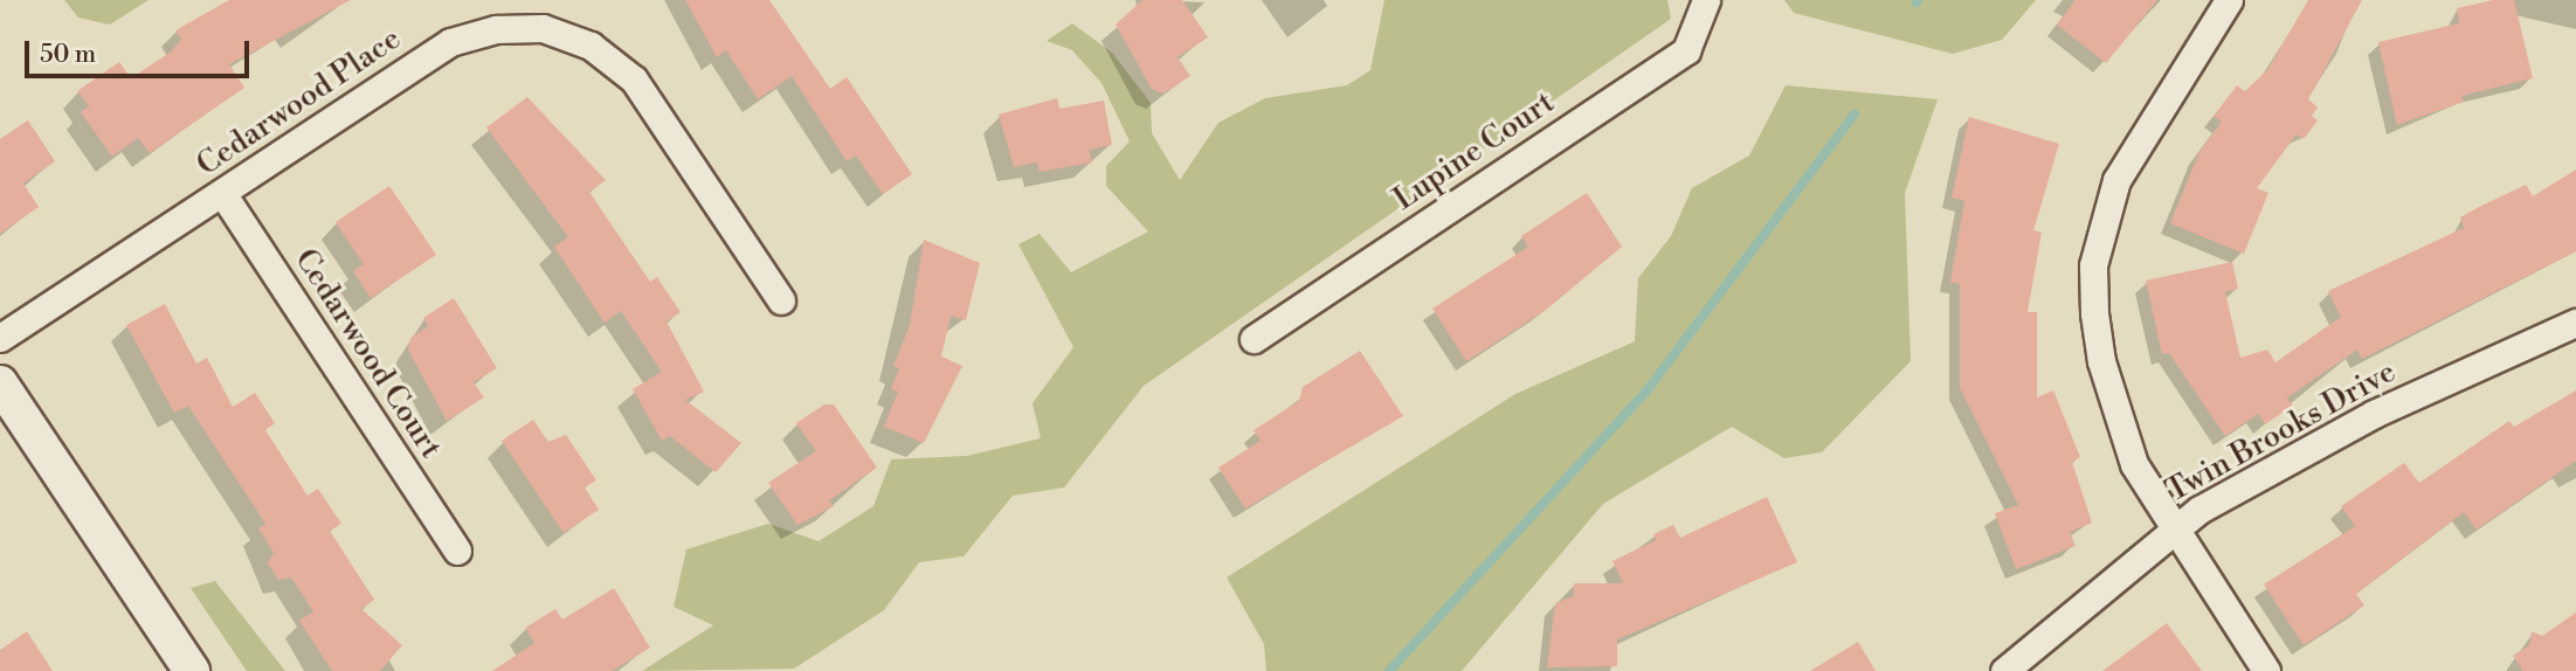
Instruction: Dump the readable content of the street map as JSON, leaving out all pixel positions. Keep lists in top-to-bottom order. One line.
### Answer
{"streets":{"street":["Cedarwood Place","Lupine Court","Cedarwood Court","Twin Brooks Drive"]},"crossings":[["Cedarwood Place","Cedarwood Court"]],"scale_bar":"50 m"}
